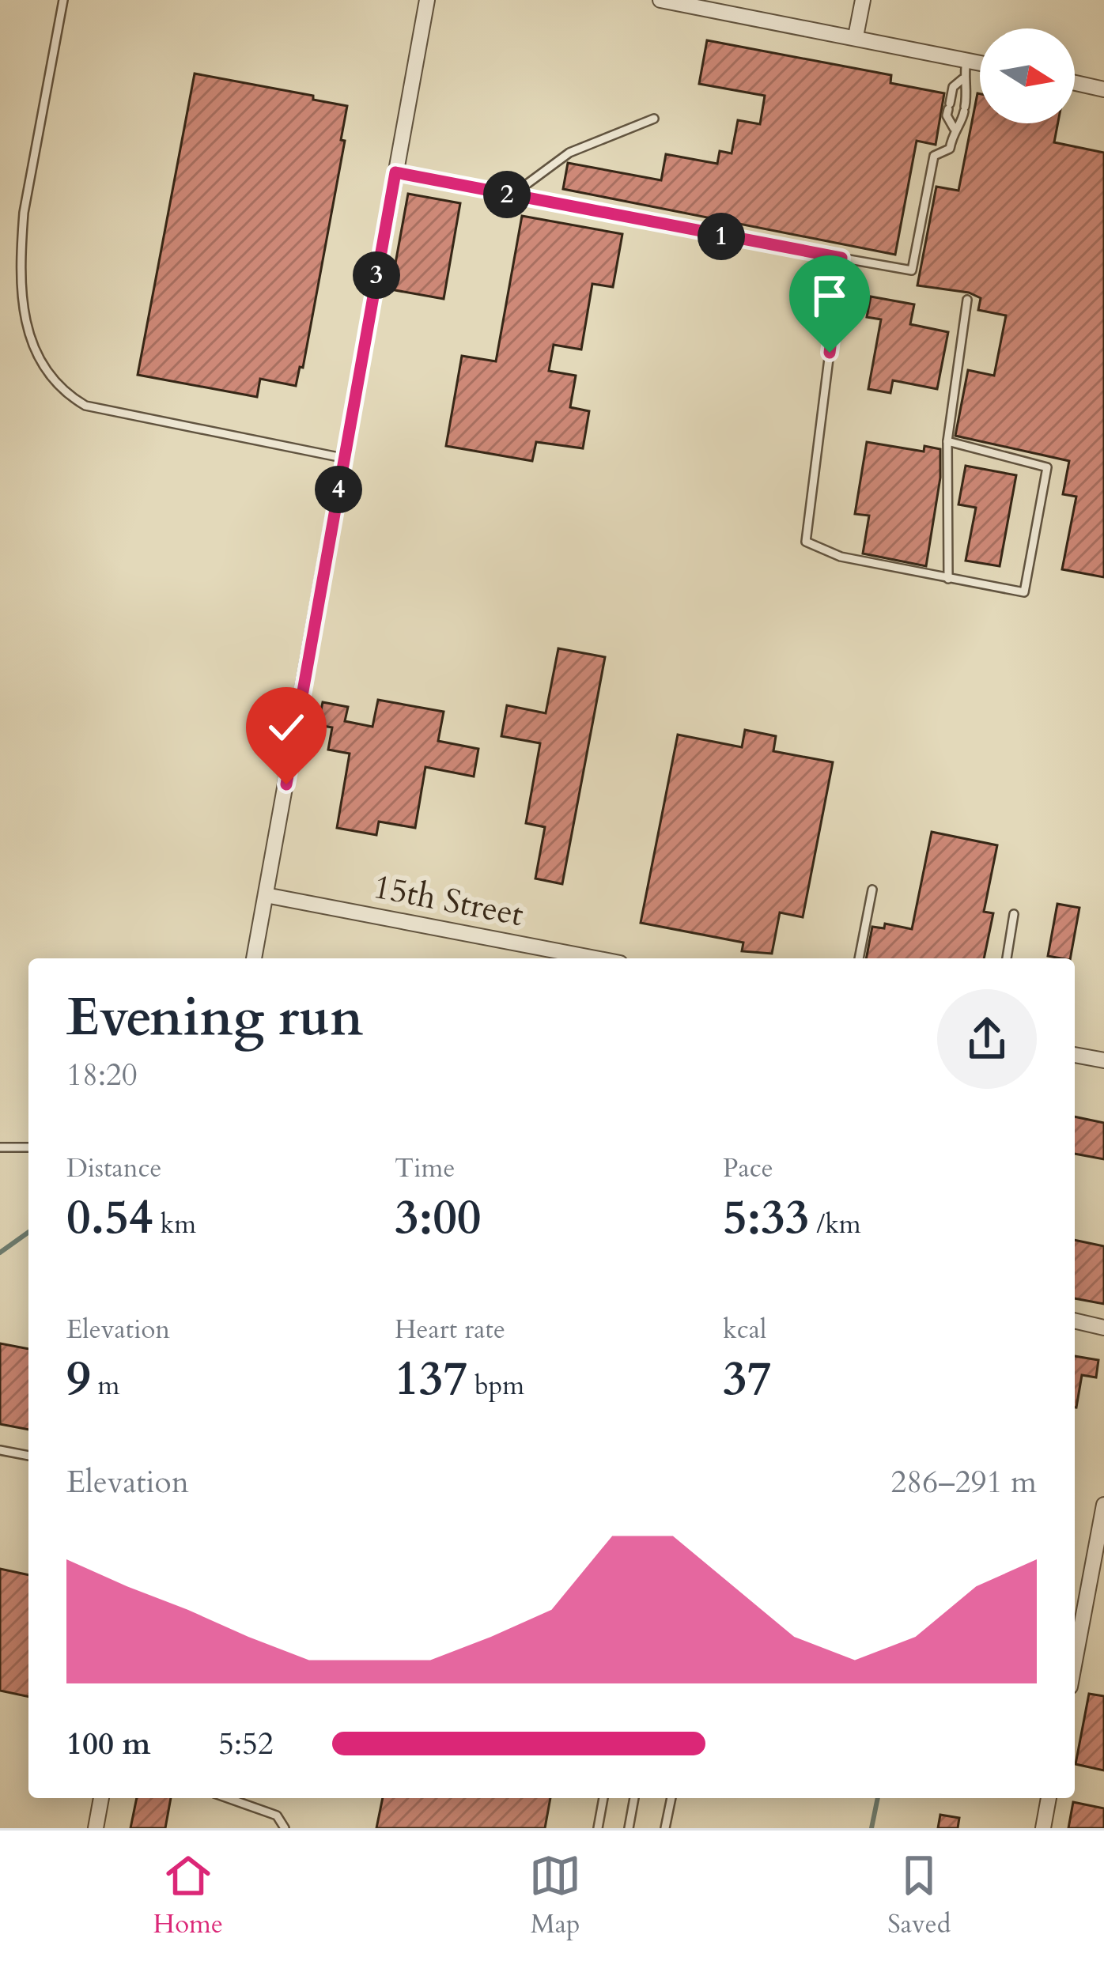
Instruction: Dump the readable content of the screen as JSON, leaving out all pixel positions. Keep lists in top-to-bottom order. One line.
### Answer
{"streets":{"street":["15th Street"]},"north":"right","page":{"pins":["2","1","3","4"],"heading":["Evening run","18:20"],"stats":[["Distance","0.54 km"],["Time","3:00"],["Pace","5:33 /km"],["Elevation","9 m"],["Heart rate","137 bpm"],["kcal","37"]],"chart":["Elevation","286–291 m"],"list":[{"name":"100 m","note":"5:52"}],"tabs":["Home","Map","Saved"]}}
